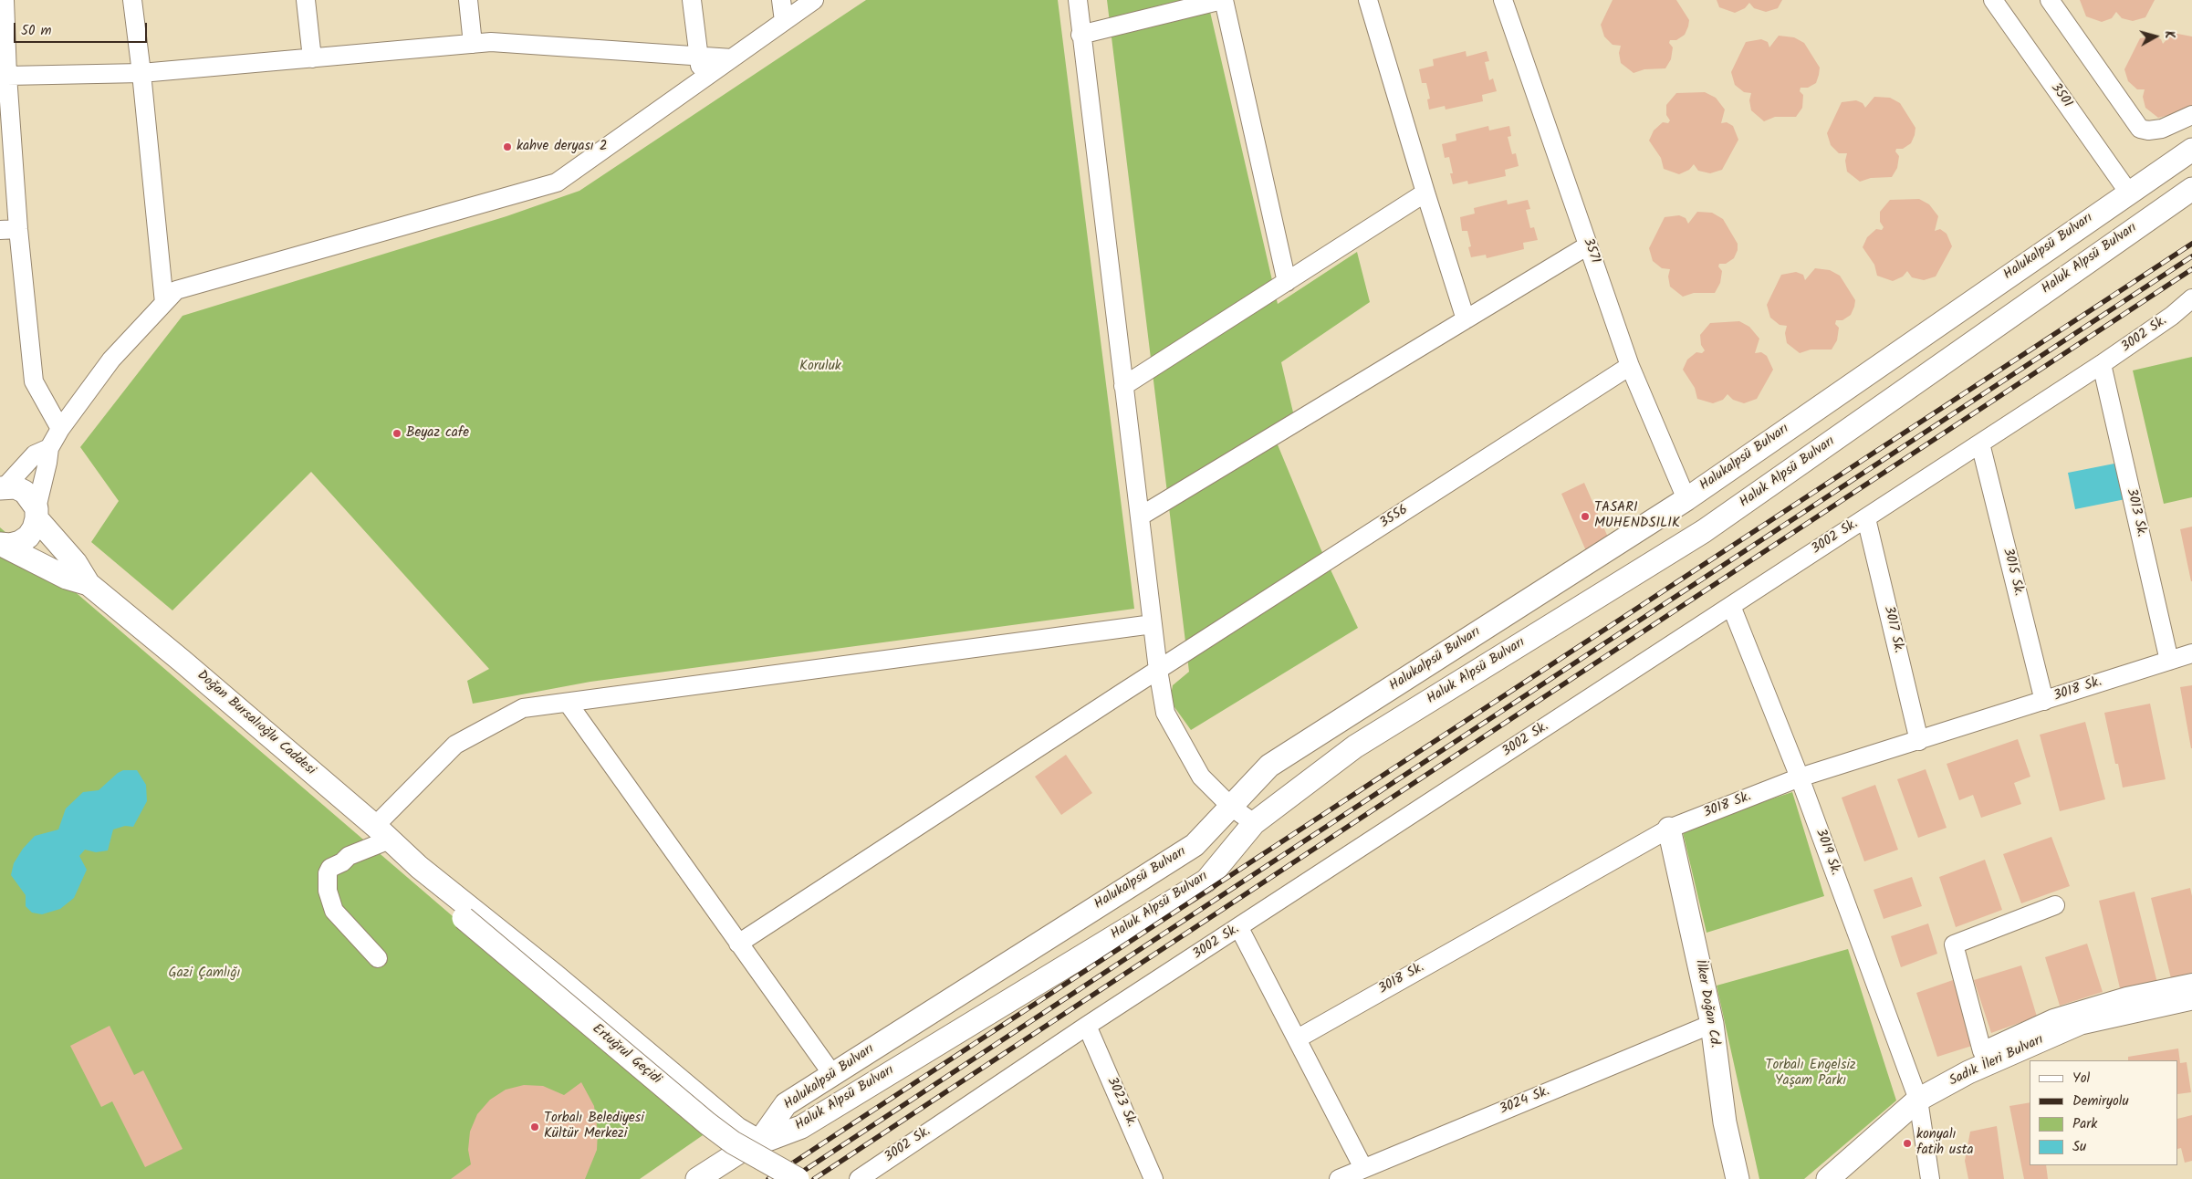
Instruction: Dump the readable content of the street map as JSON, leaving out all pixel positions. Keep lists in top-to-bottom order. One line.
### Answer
{"streets":{"main road":["Halukalpsü Bulvarı","Haluk Alpsü Bulvarı","Doğan Bursalıoğlu Caddesi","İlker Doğan Cd.","Ertuğrul Geçidi","Sadık İleri Bulvarı"],"street":["3501","3571","3002 Sk.","3013 Sk.","3556","3015 Sk.","3017 Sk.","3018 Sk.","3019 Sk.","3024 Sk.","3023 Sk."]},"crossings":[["3501","Halukalpsü Bulvarı"],["Halukalpsü Bulvarı","3571"],["Halukalpsü Bulvarı","Haluk Alpsü Bulvarı"],["3571","3556"],["3002 Sk.","3013 Sk."],["3002 Sk.","3015 Sk."],["3002 Sk.","3017 Sk."],["3002 Sk.","3019 Sk."],["3002 Sk.","3023 Sk."],["3013 Sk.","3018 Sk."],["3015 Sk.","3018 Sk."],["3017 Sk.","3018 Sk."],["3018 Sk.","3019 Sk."],["3018 Sk.","İlker Doğan Cd."],["Doğan Bursalıoğlu Caddesi","Ertuğrul Geçidi"],["3019 Sk.","Sadık İleri Bulvarı"],["İlker Doğan Cd.","3024 Sk."]],"parks":["Koruluk","Gazi Çamlığı","Torbalı Engelsiz Yaşam Parkı"],"places":["kahve deryası 2","Beyaz cafe","TASARI MUHENDSILIK","Torbalı Belediyesi Kültür Merkezi","konyalı fatih usta"],"legend":["Yol","Demiryolu","Park","Su"],"scale_bar":"50 m","north":"right"}
